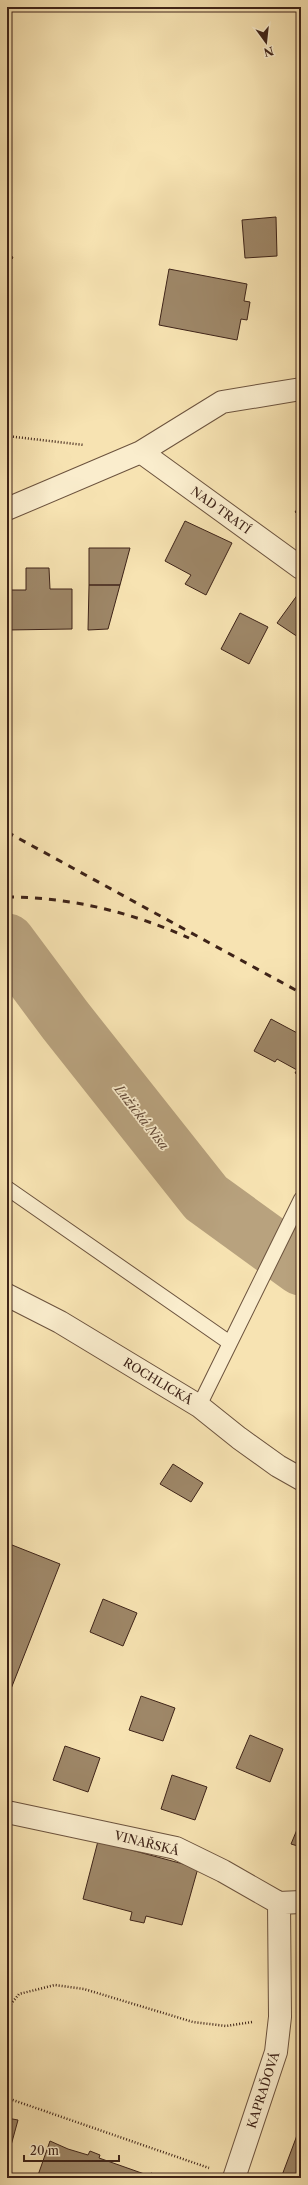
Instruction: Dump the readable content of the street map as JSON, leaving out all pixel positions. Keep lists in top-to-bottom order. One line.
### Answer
{"streets":{"street":["NAD TRATÍ","ROCHLICKÁ","VINAŘSKÁ","KAPRAĎOVÁ"]},"crossings":[["VINAŘSKÁ","KAPRAĎOVÁ"]],"water":["Lužická Nisa"],"scale_bar":"20 m","north":"bottom"}
